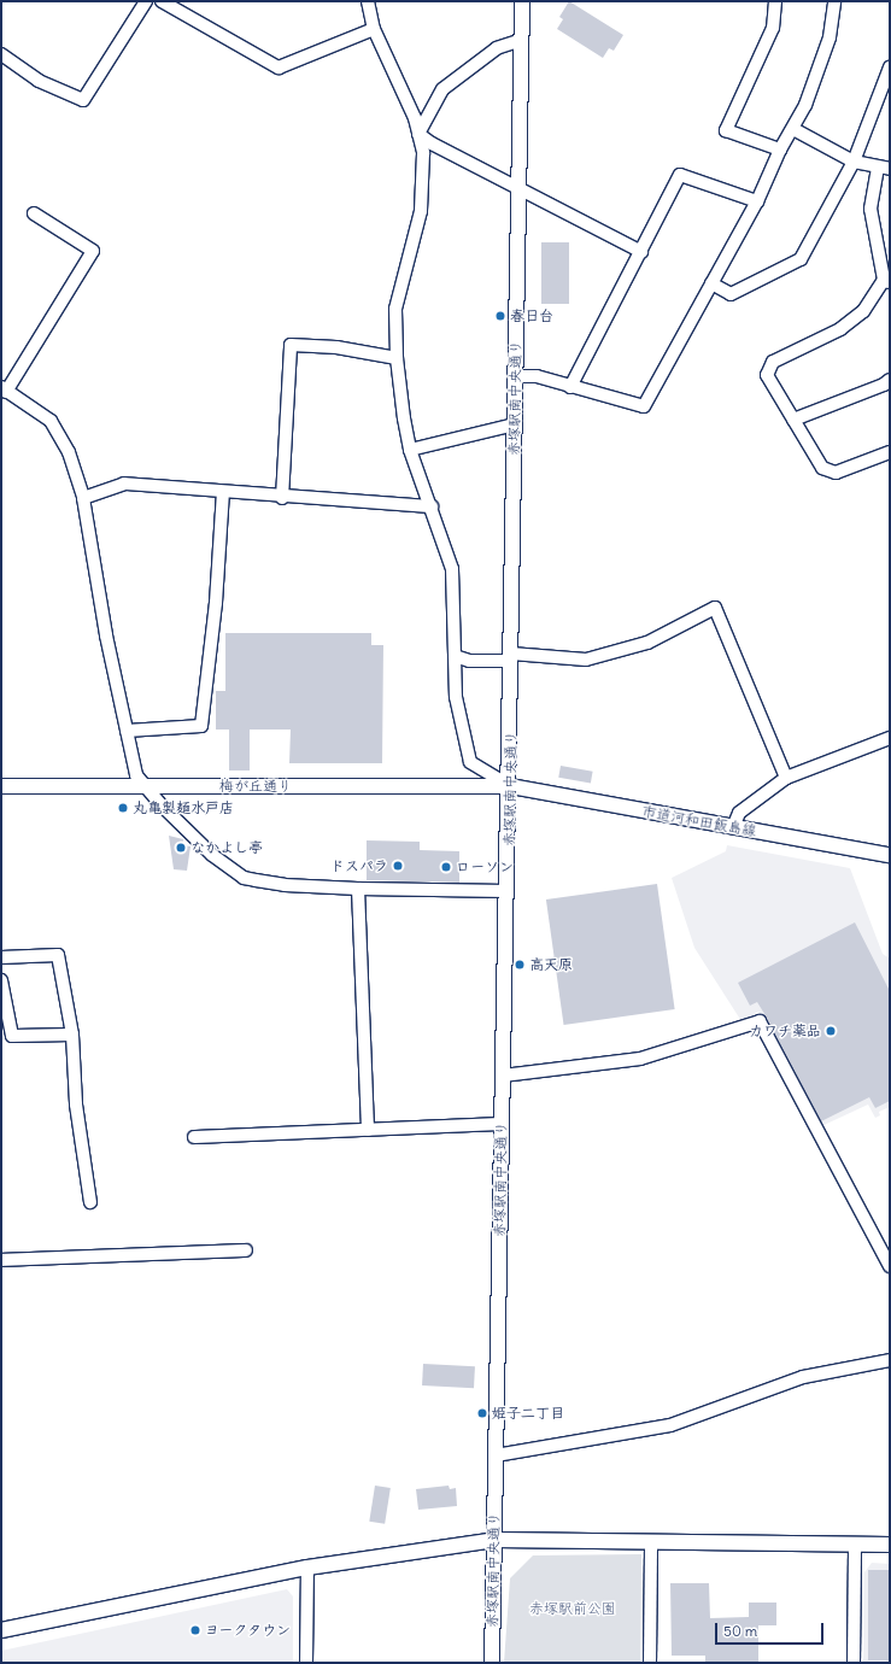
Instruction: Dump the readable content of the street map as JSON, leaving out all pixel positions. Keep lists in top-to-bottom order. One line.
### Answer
{"streets":{"street":["赤塚駅南中央通り","梅が丘通り","市道河和田飯島線"]},"crossings":[["赤塚駅南中央通り","梅が丘通り"],["赤塚駅南中央通り","市道河和田飯島線"],["梅が丘通り","市道河和田飯島線"]],"parks":["赤塚駅前公園"],"places":["春日台","丸亀製麺水戸店","なかよし亭","ドスパラ","ローソン","高天原","カワチ薬品","姫子二丁目","ヨークタウン"],"scale_bar":"50 m"}
